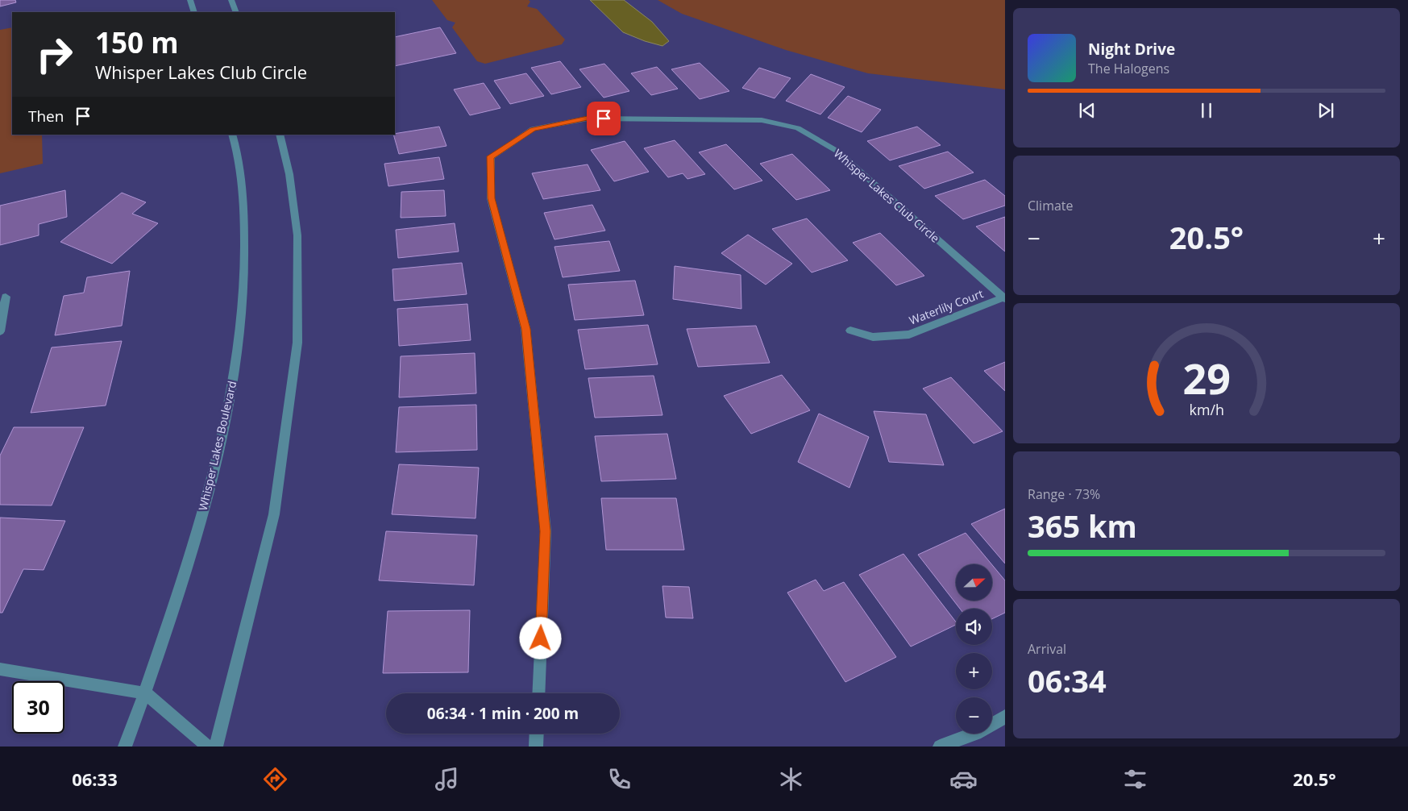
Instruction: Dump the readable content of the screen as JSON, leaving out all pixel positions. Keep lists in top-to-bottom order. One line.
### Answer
{"streets":{"street":["Whisper Lakes Club Circle","Waterlily Court","Whisper Lakes Boulevard"]},"crossings":[["Whisper Lakes Club Circle","Waterlily Court"]],"north":"right","page":{"turn":["150 m","Whisper Lakes Club Circle"],"song":["Night Drive","The Halogens"],"then":"Then","tile":["Climate",["Range · 73%","365 km"],["Arrival","06:34"]],"heat":["−","20.5°","+"],"map_buttons":["+","−"],"limit":"30","trip":"06:34 · 1 min · 200 m","tabs":["06:33","20.5°"],"gauge":["29","km/h"]}}
